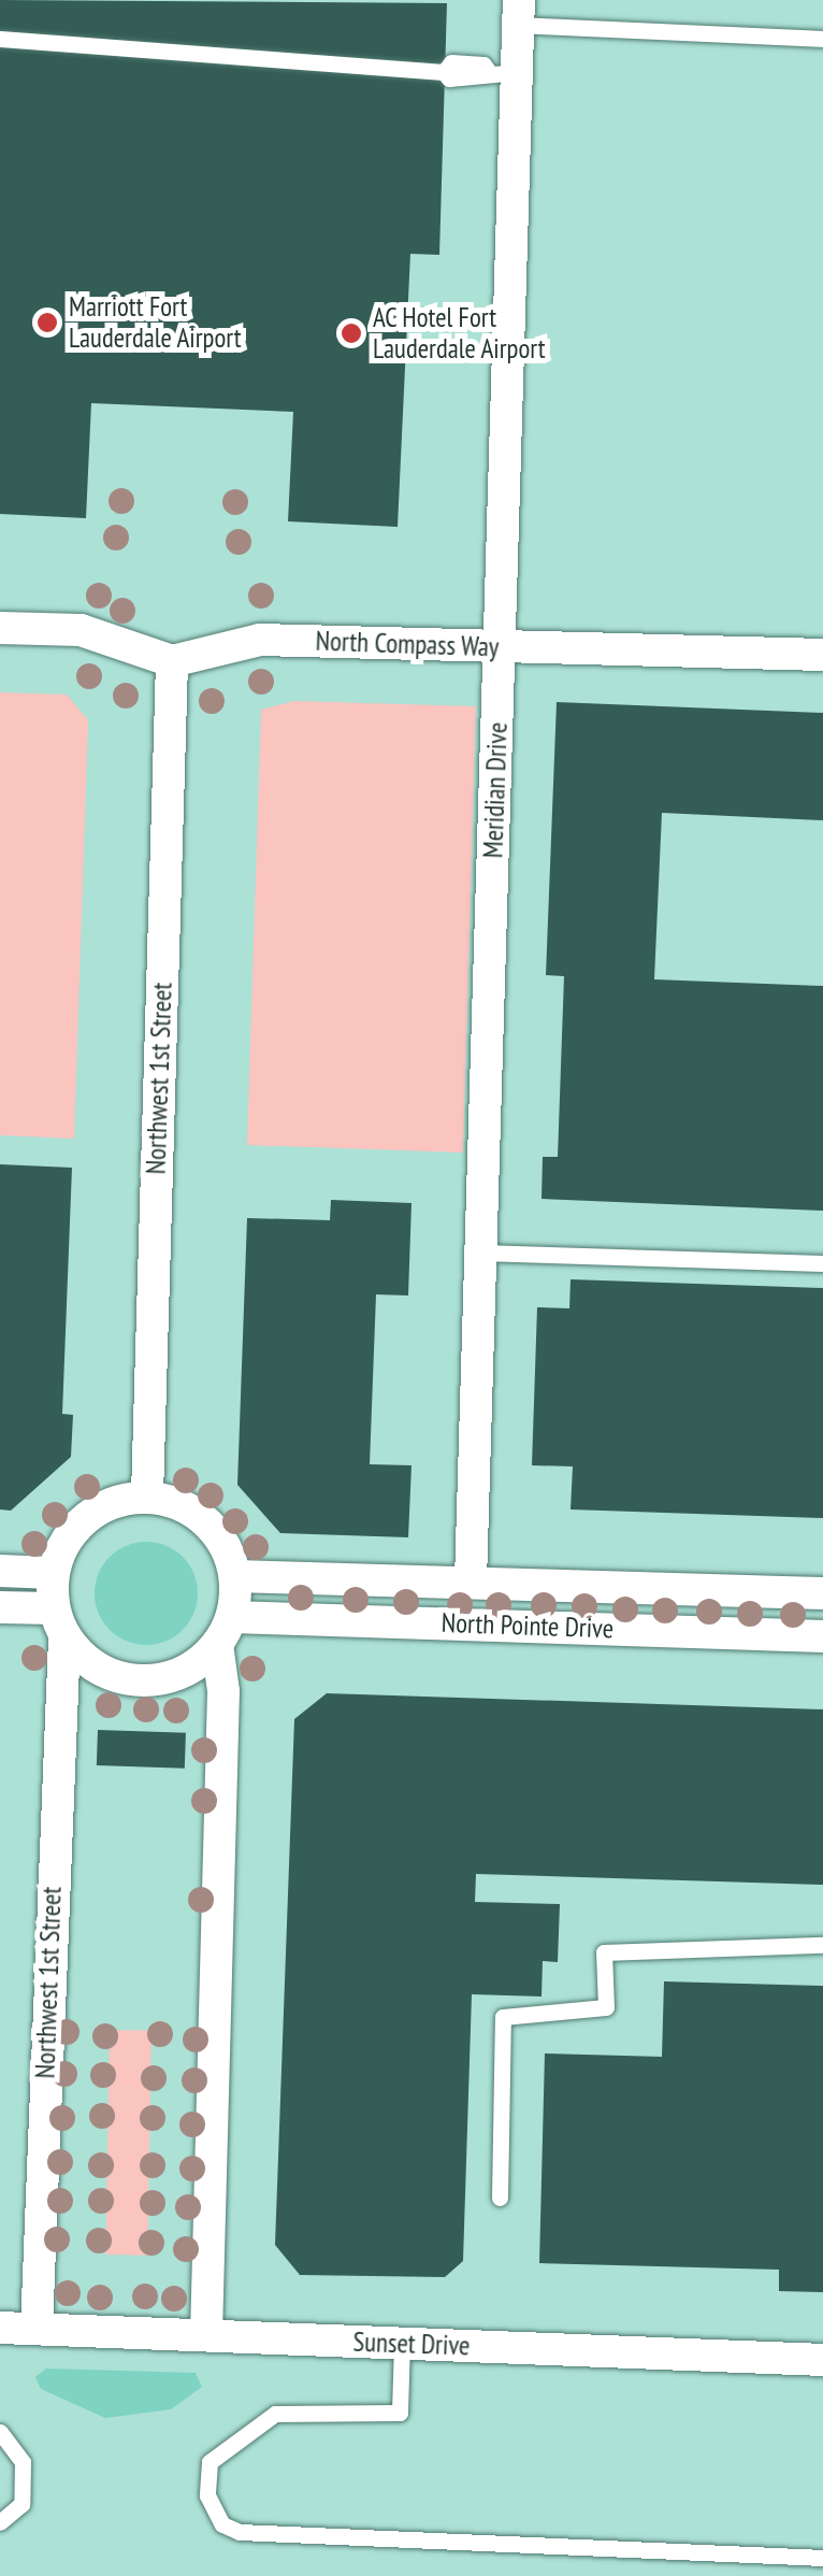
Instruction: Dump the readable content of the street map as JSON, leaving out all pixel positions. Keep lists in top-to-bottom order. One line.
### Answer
{"streets":{"street":["North Compass Way","Meridian Drive","Northwest 1st Street","North Pointe Drive","Sunset Drive"]},"crossings":[["North Compass Way","Meridian Drive"],["North Compass Way","Northwest 1st Street"],["Meridian Drive","North Pointe Drive"],["Northwest 1st Street","North Pointe Drive"],["Northwest 1st Street","Sunset Drive"]],"places":["Marriott Fort Lauderdale Airport","AC Hotel Fort Lauderdale Airport"]}
